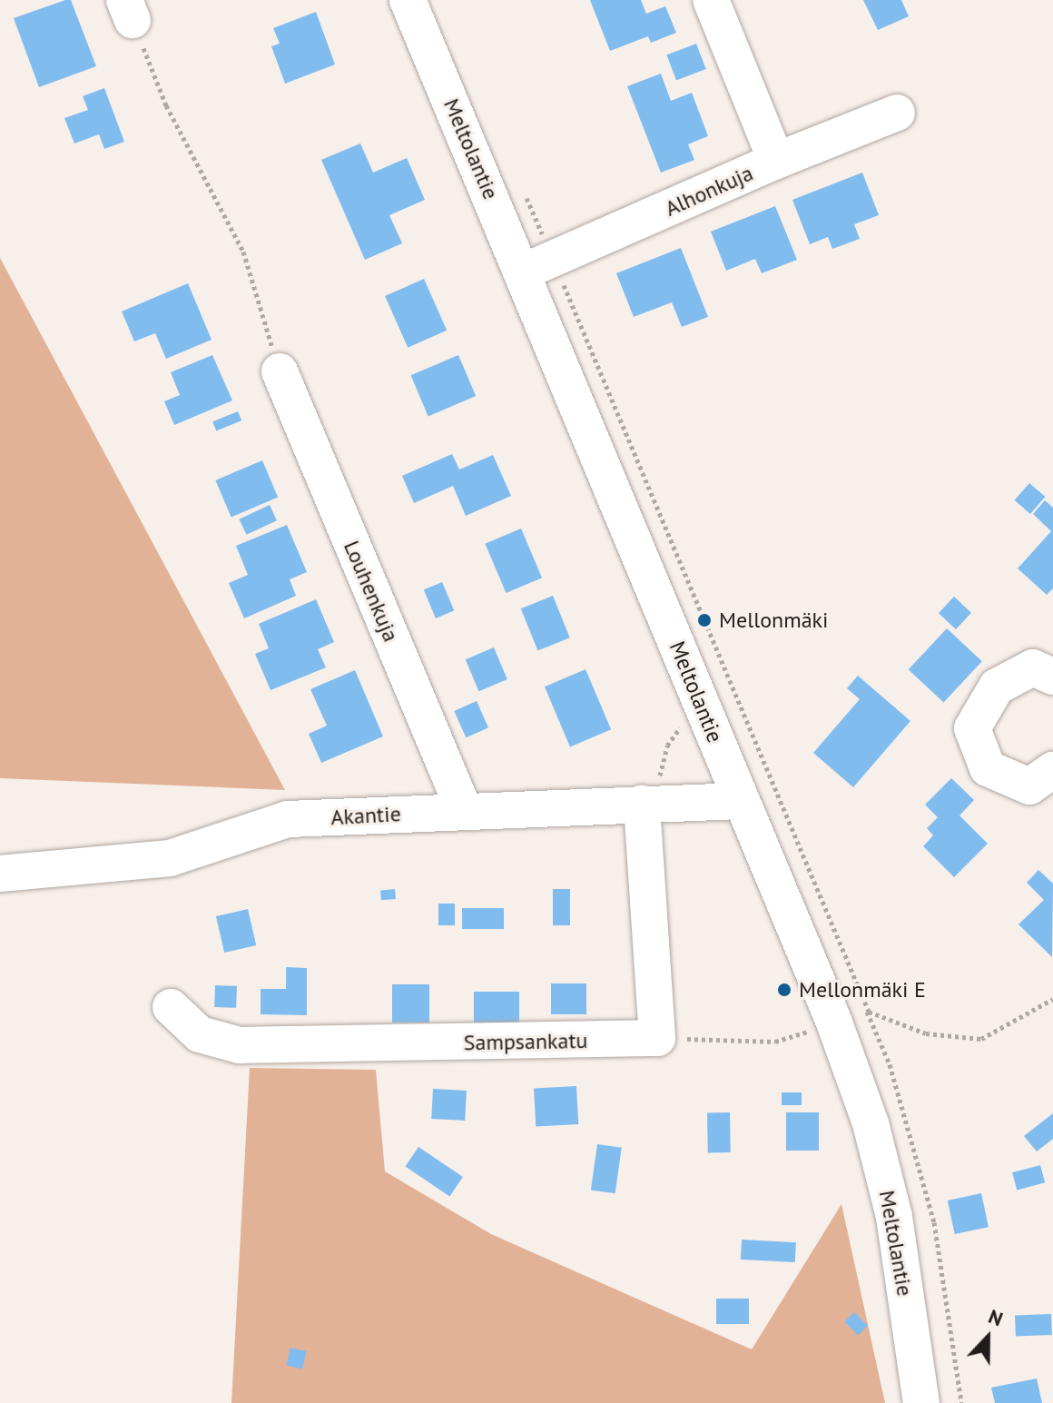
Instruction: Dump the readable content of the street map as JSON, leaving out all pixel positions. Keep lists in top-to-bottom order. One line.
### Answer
{"streets":{"street":["Meltolantie","Alhonkuja","Louhenkuja","Akantie","Sampsankatu"]},"crossings":[["Meltolantie","Alhonkuja"],["Meltolantie","Akantie"],["Louhenkuja","Akantie"]],"places":["Mellonmäki","Mellonmäki E"],"north":"top"}
